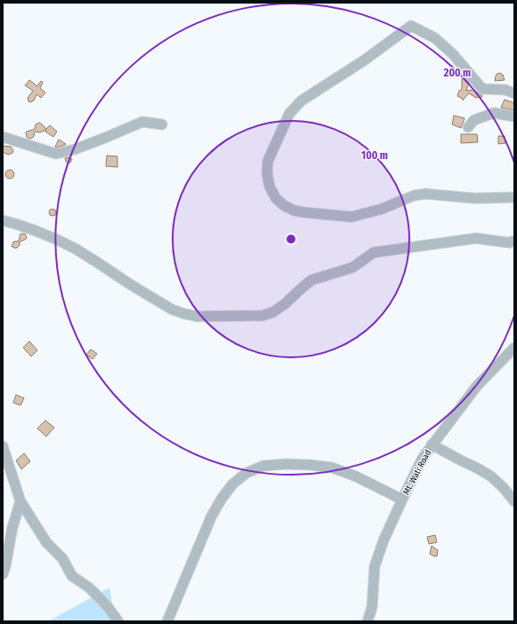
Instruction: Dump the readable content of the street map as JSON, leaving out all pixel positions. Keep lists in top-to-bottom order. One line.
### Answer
{"streets":{"street":["Mt. Wati Road"]},"rings":["200 m","100 m"]}
